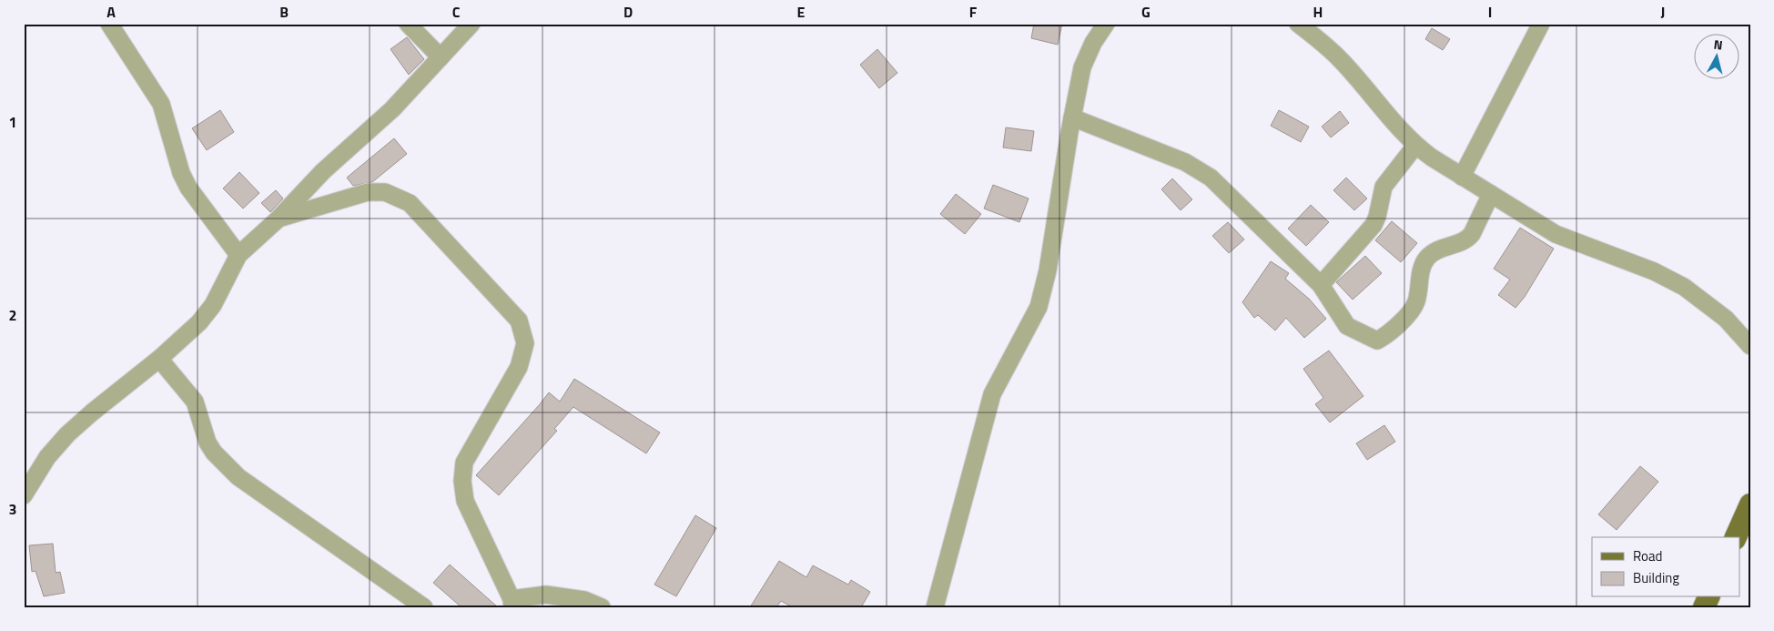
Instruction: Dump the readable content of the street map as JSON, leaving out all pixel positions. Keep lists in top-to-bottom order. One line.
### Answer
{"legend":["Road","Building"],"north":"top","grid":{"columns":["A","B","C","D","E","F","G","H","I","J"],"rows":["1","2","3"]}}
